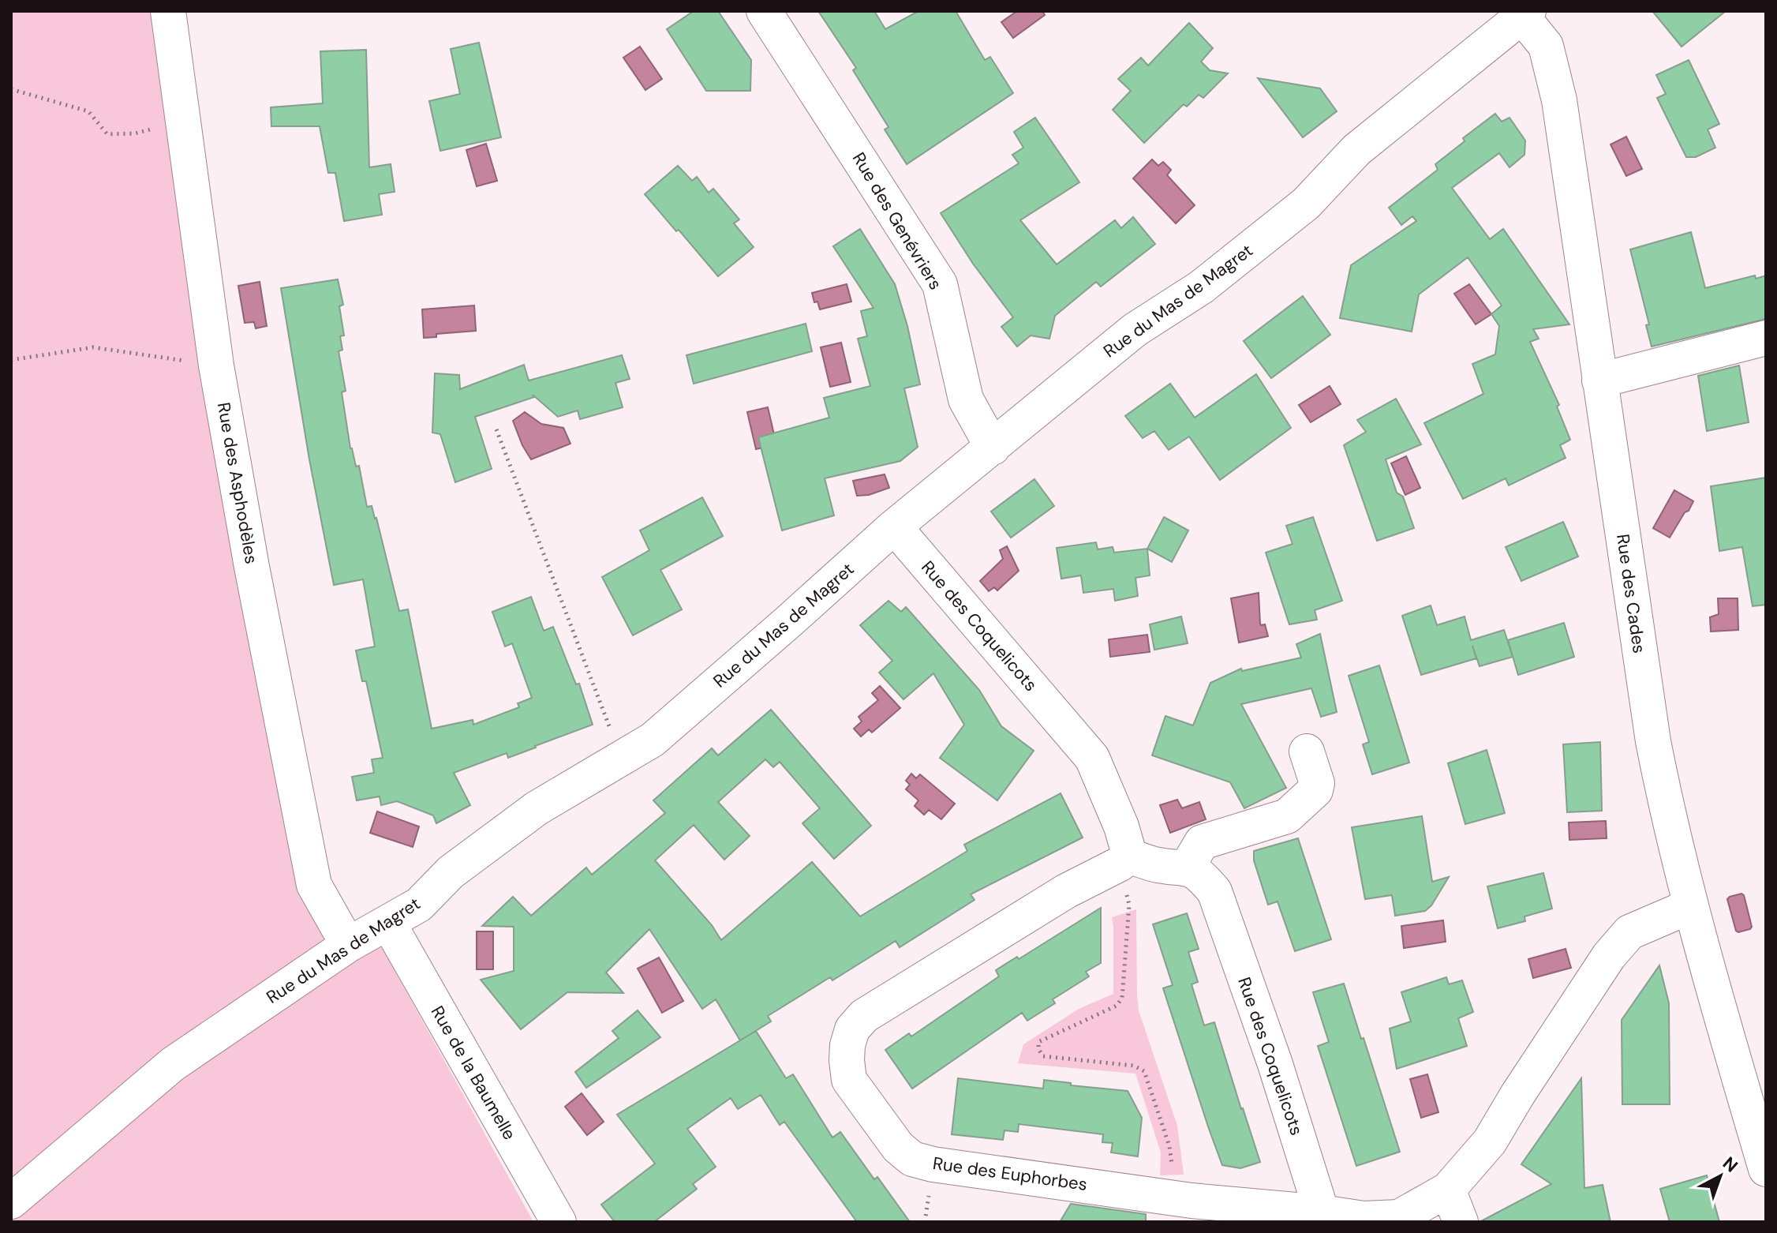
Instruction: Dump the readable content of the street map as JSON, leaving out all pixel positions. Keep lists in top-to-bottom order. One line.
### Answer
{"streets":{"street":["Rue des Genévriers","Rue du Mas de Magret","Rue des Asphodèles","Rue des Cades","Rue des Coquelicots","Rue de la Baumelle","Rue des Euphorbes"]},"crossings":[["Rue des Genévriers","Rue du Mas de Magret"],["Rue du Mas de Magret","Rue des Asphodèles"],["Rue du Mas de Magret","Rue des Cades"],["Rue du Mas de Magret","Rue des Coquelicots"],["Rue du Mas de Magret","Rue de la Baumelle"],["Rue des Coquelicots","Rue des Euphorbes"]],"north":"top right"}
